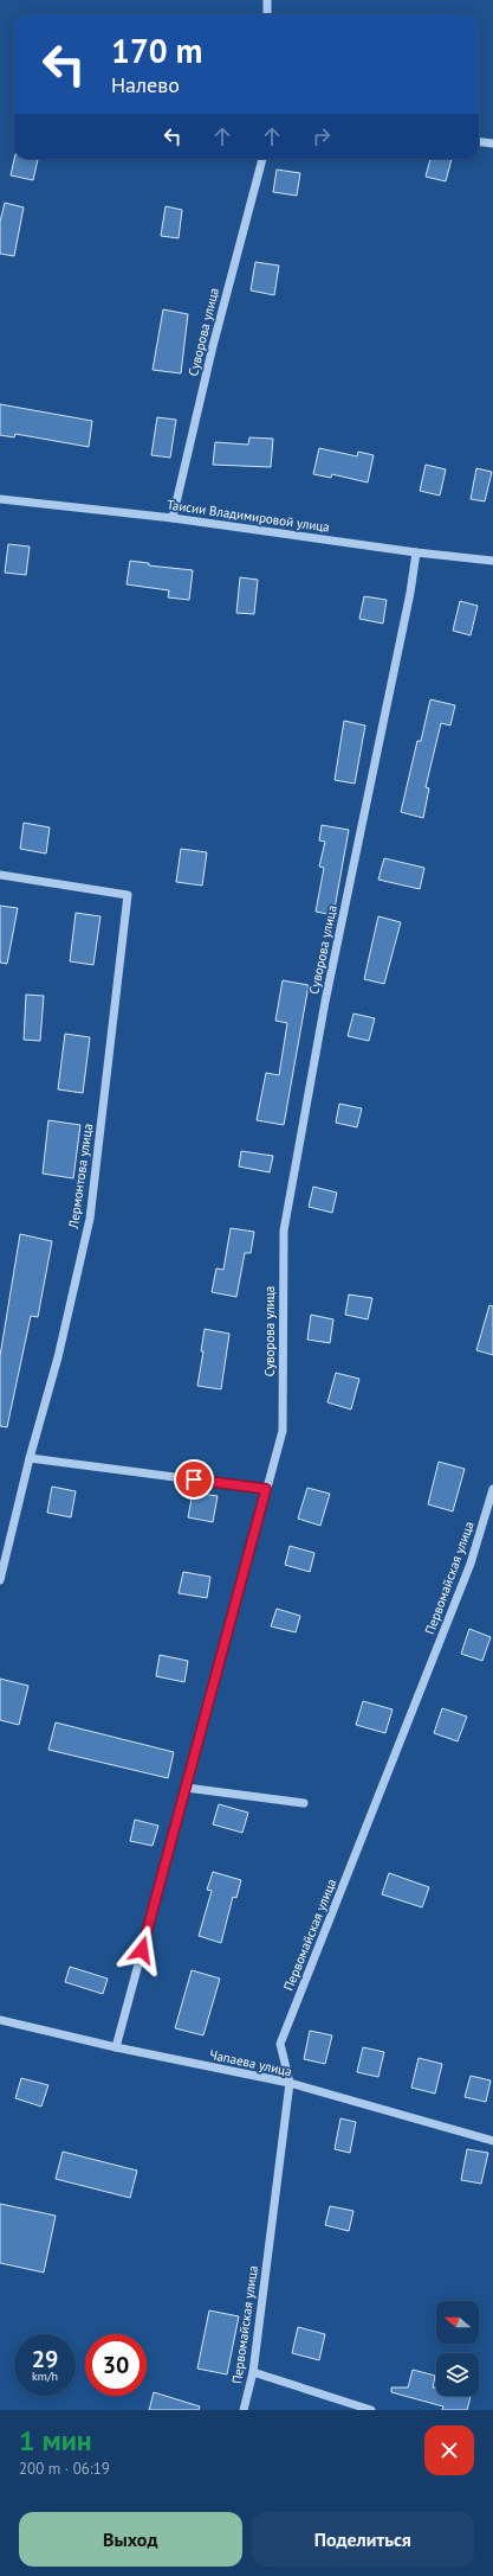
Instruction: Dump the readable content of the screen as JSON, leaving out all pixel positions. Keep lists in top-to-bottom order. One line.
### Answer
{"streets":{"street":["Суворова улица","Таисии Владимировой улица","Лермонтова улица","Первомайская улица","Чапаева улица"]},"crossings":[["Суворова улица","Таисии Владимировой улица"],["Суворова улица","Чапаева улица"],["Первомайская улица","Чапаева улица"]],"north":"left","page":{"turn":["170 m","Налево"],"speed":"29 km/h","limit":"30","heading":["1 мин","200 m · 06:19"],"buttons":["Выход","Поделиться"]}}
